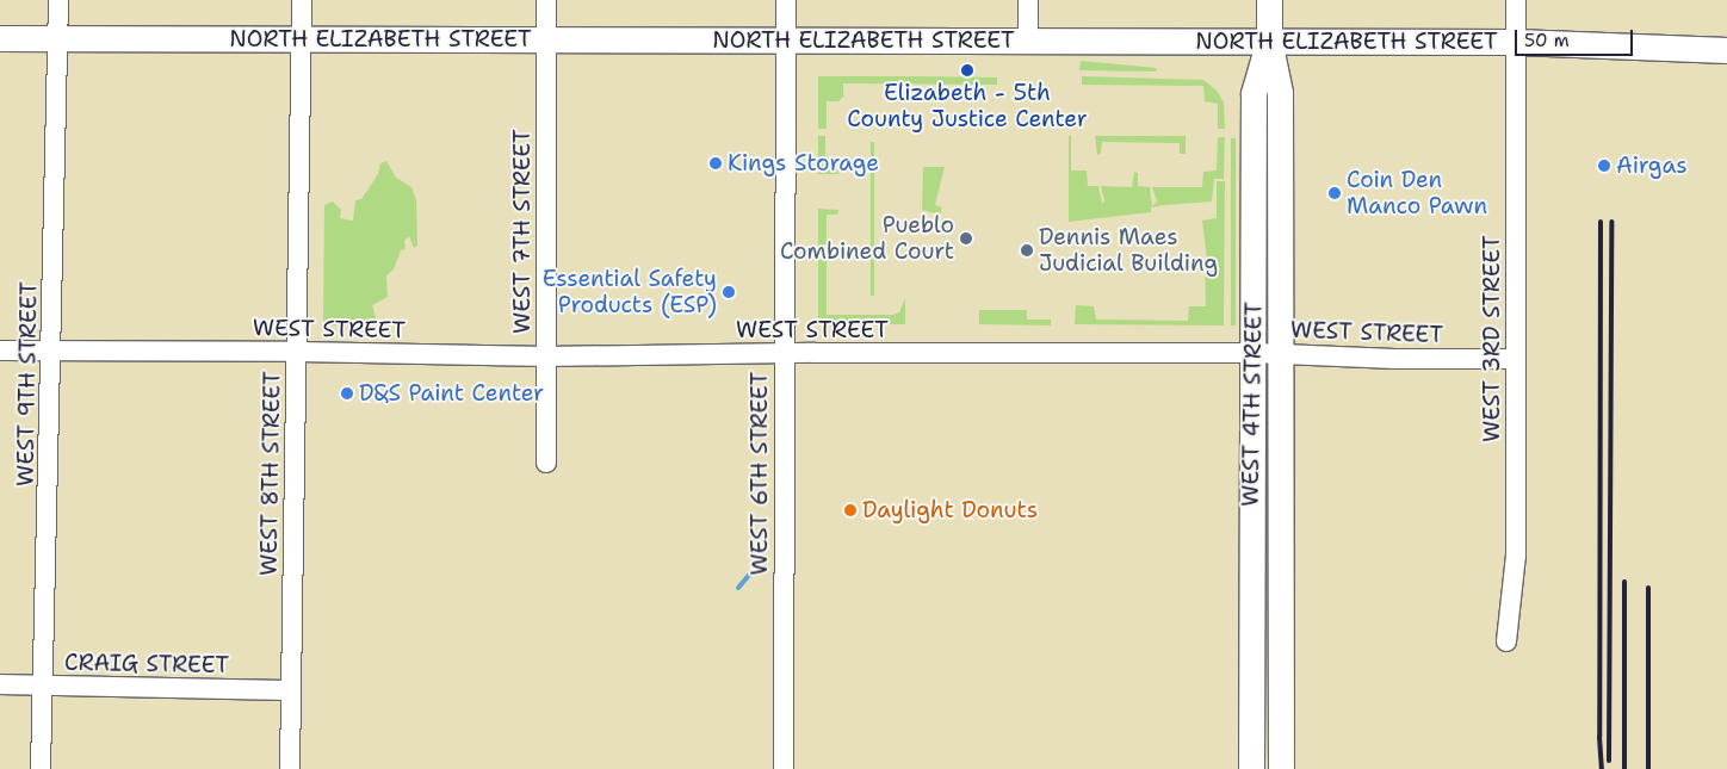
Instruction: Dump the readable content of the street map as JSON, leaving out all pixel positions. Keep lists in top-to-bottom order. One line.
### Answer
{"streets":{"main road":["NORTH ELIZABETH STREET","WEST 4TH STREET"],"street":["WEST 7TH STREET","WEST STREET","WEST 3RD STREET","WEST 9TH STREET","WEST 8TH STREET","WEST 6TH STREET","CRAIG STREET"]},"crossings":[["NORTH ELIZABETH STREET","WEST 7TH STREET"],["NORTH ELIZABETH STREET","WEST 3RD STREET"],["NORTH ELIZABETH STREET","WEST 9TH STREET"],["NORTH ELIZABETH STREET","WEST 4TH STREET"],["NORTH ELIZABETH STREET","WEST 8TH STREET"],["NORTH ELIZABETH STREET","WEST 6TH STREET"],["WEST 7TH STREET","WEST STREET"],["WEST STREET","WEST 3RD STREET"],["WEST STREET","WEST 9TH STREET"],["WEST STREET","WEST 4TH STREET"],["WEST STREET","WEST 8TH STREET"],["WEST STREET","WEST 6TH STREET"],["WEST 9TH STREET","CRAIG STREET"],["WEST 8TH STREET","CRAIG STREET"]],"places":["Elizabeth - 5th County Justice Center","Kings Storage","Airgas","Coin Den Manco Pawn","Pueblo Combined Court","Dennis Maes Judicial Building","Essential Safety Products (ESP)","D&S Paint Center","Daylight Donuts"],"scale_bar":"50 m"}
